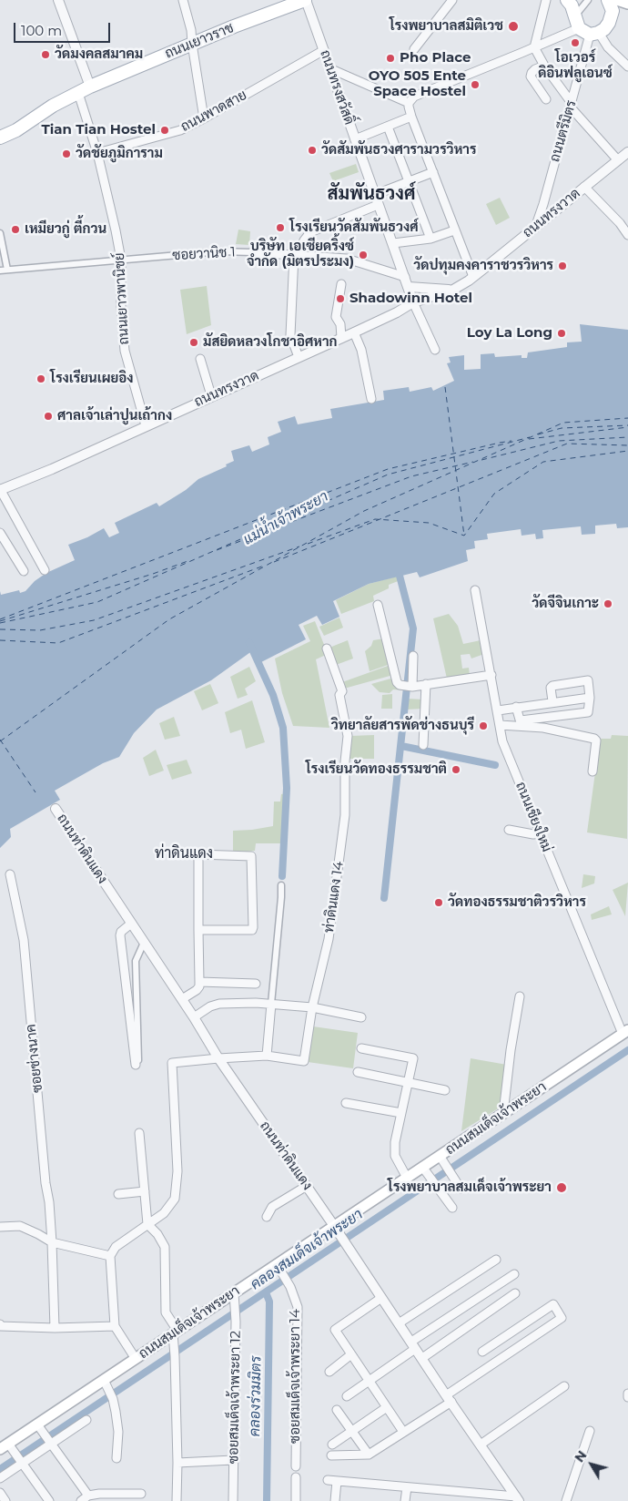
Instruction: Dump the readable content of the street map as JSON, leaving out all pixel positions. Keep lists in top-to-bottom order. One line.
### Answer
{"streets":{"main road":["ถนนเยาวราช","ถนนสมเด็จเจ้าพระยา"],"street":["ถนนทรงสวัสดิ์","ถนนพาดสาย","ถนนตรีมิตร","ถนนทรงวาด","ซอยวานิช 1","ถนนเยาวพานิชย์","ถนนเชียงใหม่","ถนนท่าดินแดง","ท่าดินแดง 14","ซอยช่างนาค","ซอยสมเด็จเจ้าพระยา 14","ซอยสมเด็จเจ้าพระยา 12"]},"crossings":[["ถนนเยาวราช","ถนนทรงสวัสดิ์"],["ถนนเยาวราช","ถนนเยาวพานิชย์"],["ถนนทรงสวัสดิ์","ถนนพาดสาย"],["ถนนทรงสวัสดิ์","ถนนทรงวาด"],["ถนนทรงสวัสดิ์","ซอยวานิช 1"],["ถนนพาดสาย","ถนนเยาวพานิชย์"],["ถนนตรีมิตร","ถนนทรงวาด"],["ถนนทรงวาด","ถนนเยาวพานิชย์"],["ซอยวานิช 1","ถนนเยาวพานิชย์"],["ถนนเชียงใหม่","ถนนสมเด็จเจ้าพระยา"],["ถนนท่าดินแดง","ท่าดินแดง 14"],["ถนนท่าดินแดง","ถนนสมเด็จเจ้าพระยา"],["ถนนสมเด็จเจ้าพระยา","ซอยสมเด็จเจ้าพระยา 14"],["ถนนสมเด็จเจ้าพระยา","ซอยสมเด็จเจ้าพระยา 12"]],"districts":["สัมพันธวงศ์","ท่าดินแดง"],"water":["แม่น้ำเจ้าพระยา","คลองสมเด็จเจ้าพระยา","คลองร่วมมิตร"],"places":["โรงพยาบาลสมิติเวช","โอเวอร์ ดิอินฟลูเอนซ์","วัดมงคลสมาคม","Pho Place","OYO 505 Ente Space Hostel","Tian Tian Hostel","วัดสัมพันธวงศารามวรวิหาร","วัดชัยภูมิการาม","โรงเรียนวัดสัมพันธวงศ์","เหมียวกู่ ตี้กวน","บริษัท เอเซียดริ้งซ์ จำกัด (มิตรประมง)","วัดปทุมคงคาราชวรวิหาร","Shadowinn Hotel","Loy La Long","มัสยิดหลวงโกชาอิศหาก","โรงเรียนเผยอิง","ศาลเจ้าเล่าปูนเถ้ากง","วัดจีจินเกาะ","วิทยาลัยสารพัดช่างธนบุรี","โรงเรียนวัดทองธรรมชาติ","วัดทองธรรมชาติวรวิหาร","โรงพยาบาลสมเด็จเจ้าพระยา"],"scale_bar":"100 m","north":"top left"}
